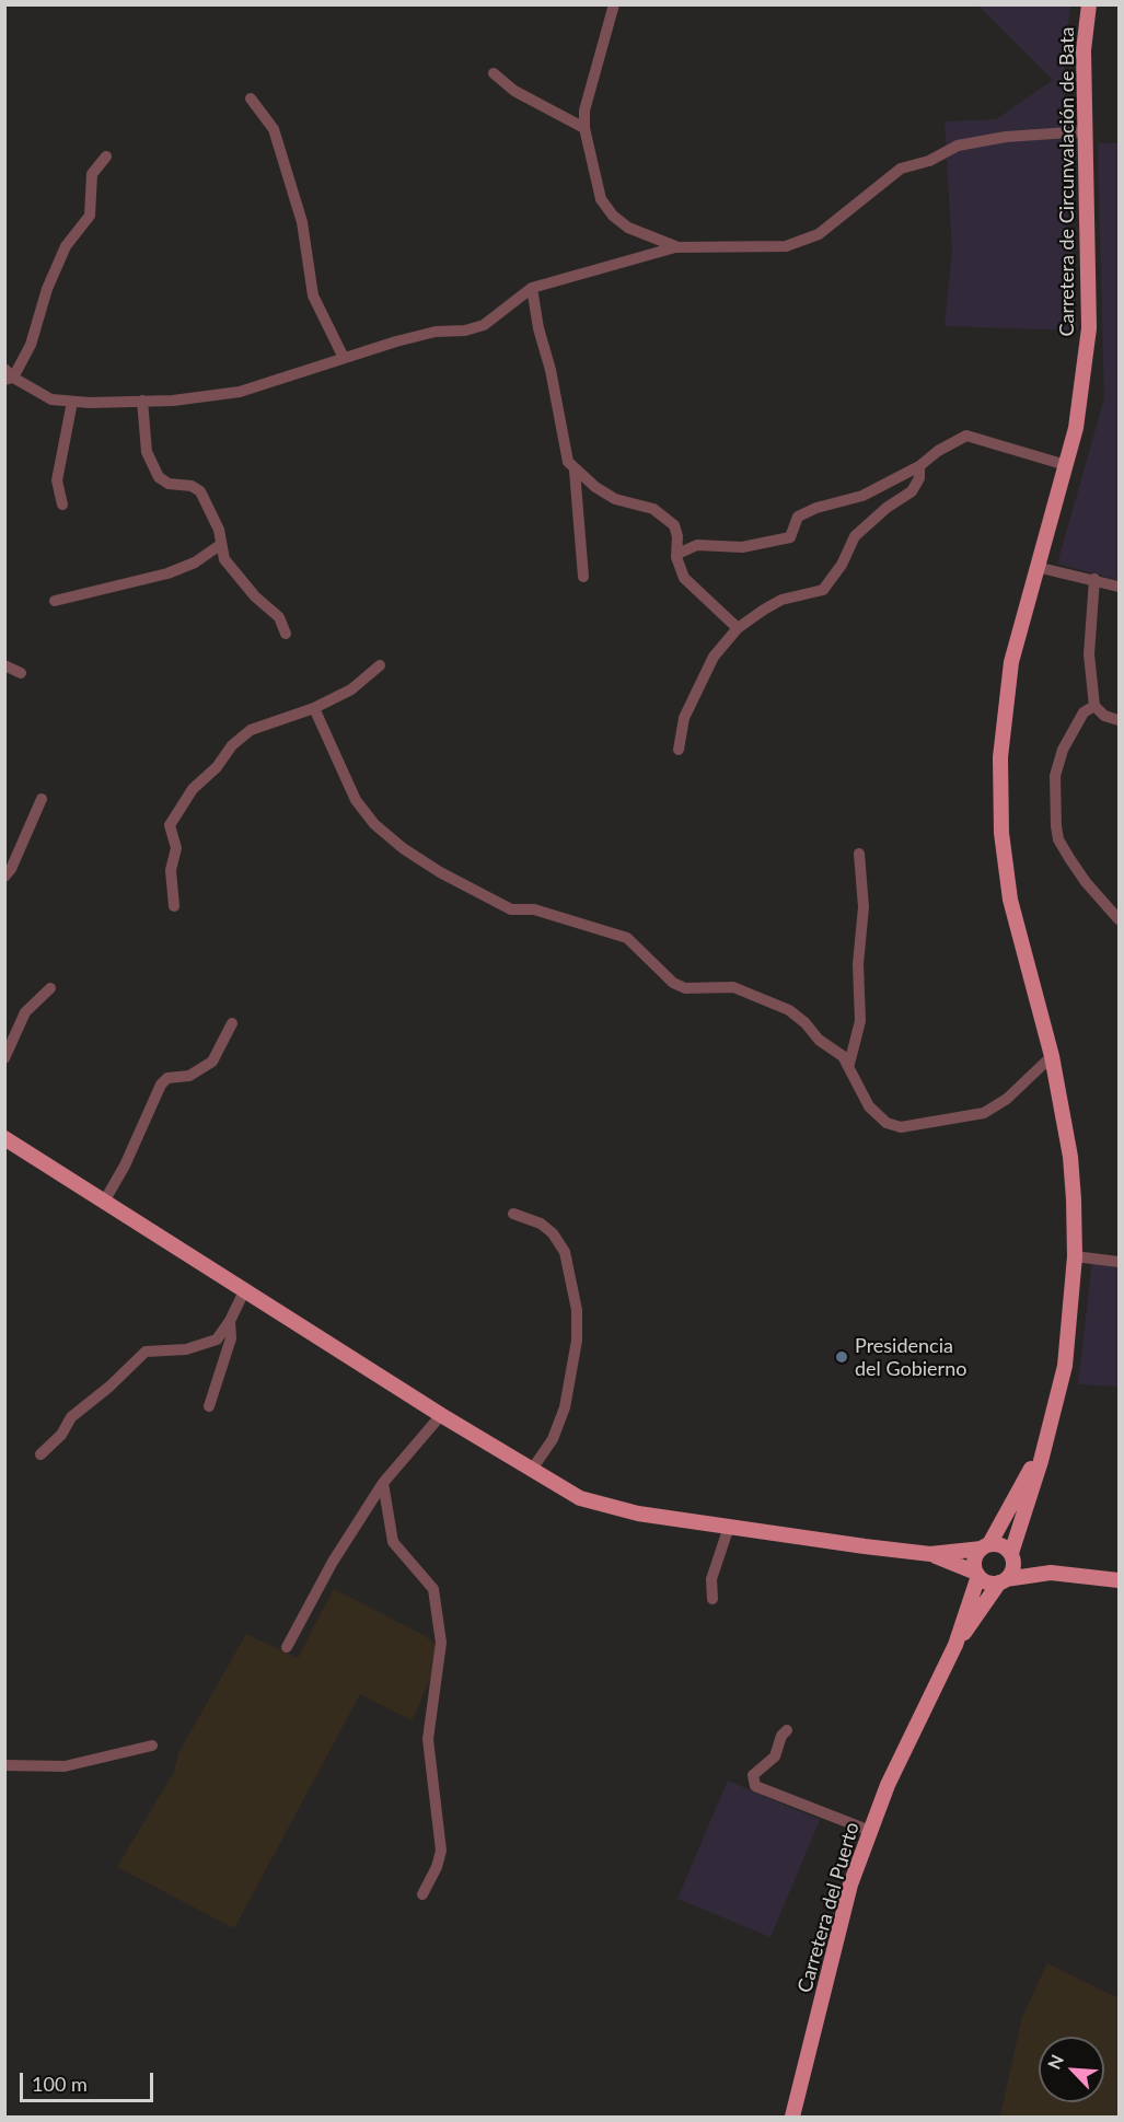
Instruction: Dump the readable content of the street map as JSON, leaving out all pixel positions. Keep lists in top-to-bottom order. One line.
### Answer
{"streets":{"main road":["Carretera de Circunvalación de Bata","Carretera del Puerto"]},"crossings":[["Carretera de Circunvalación de Bata","Carretera del Puerto"]],"places":["Presidencia del Gobierno"],"scale_bar":"100 m","north":"top left"}
